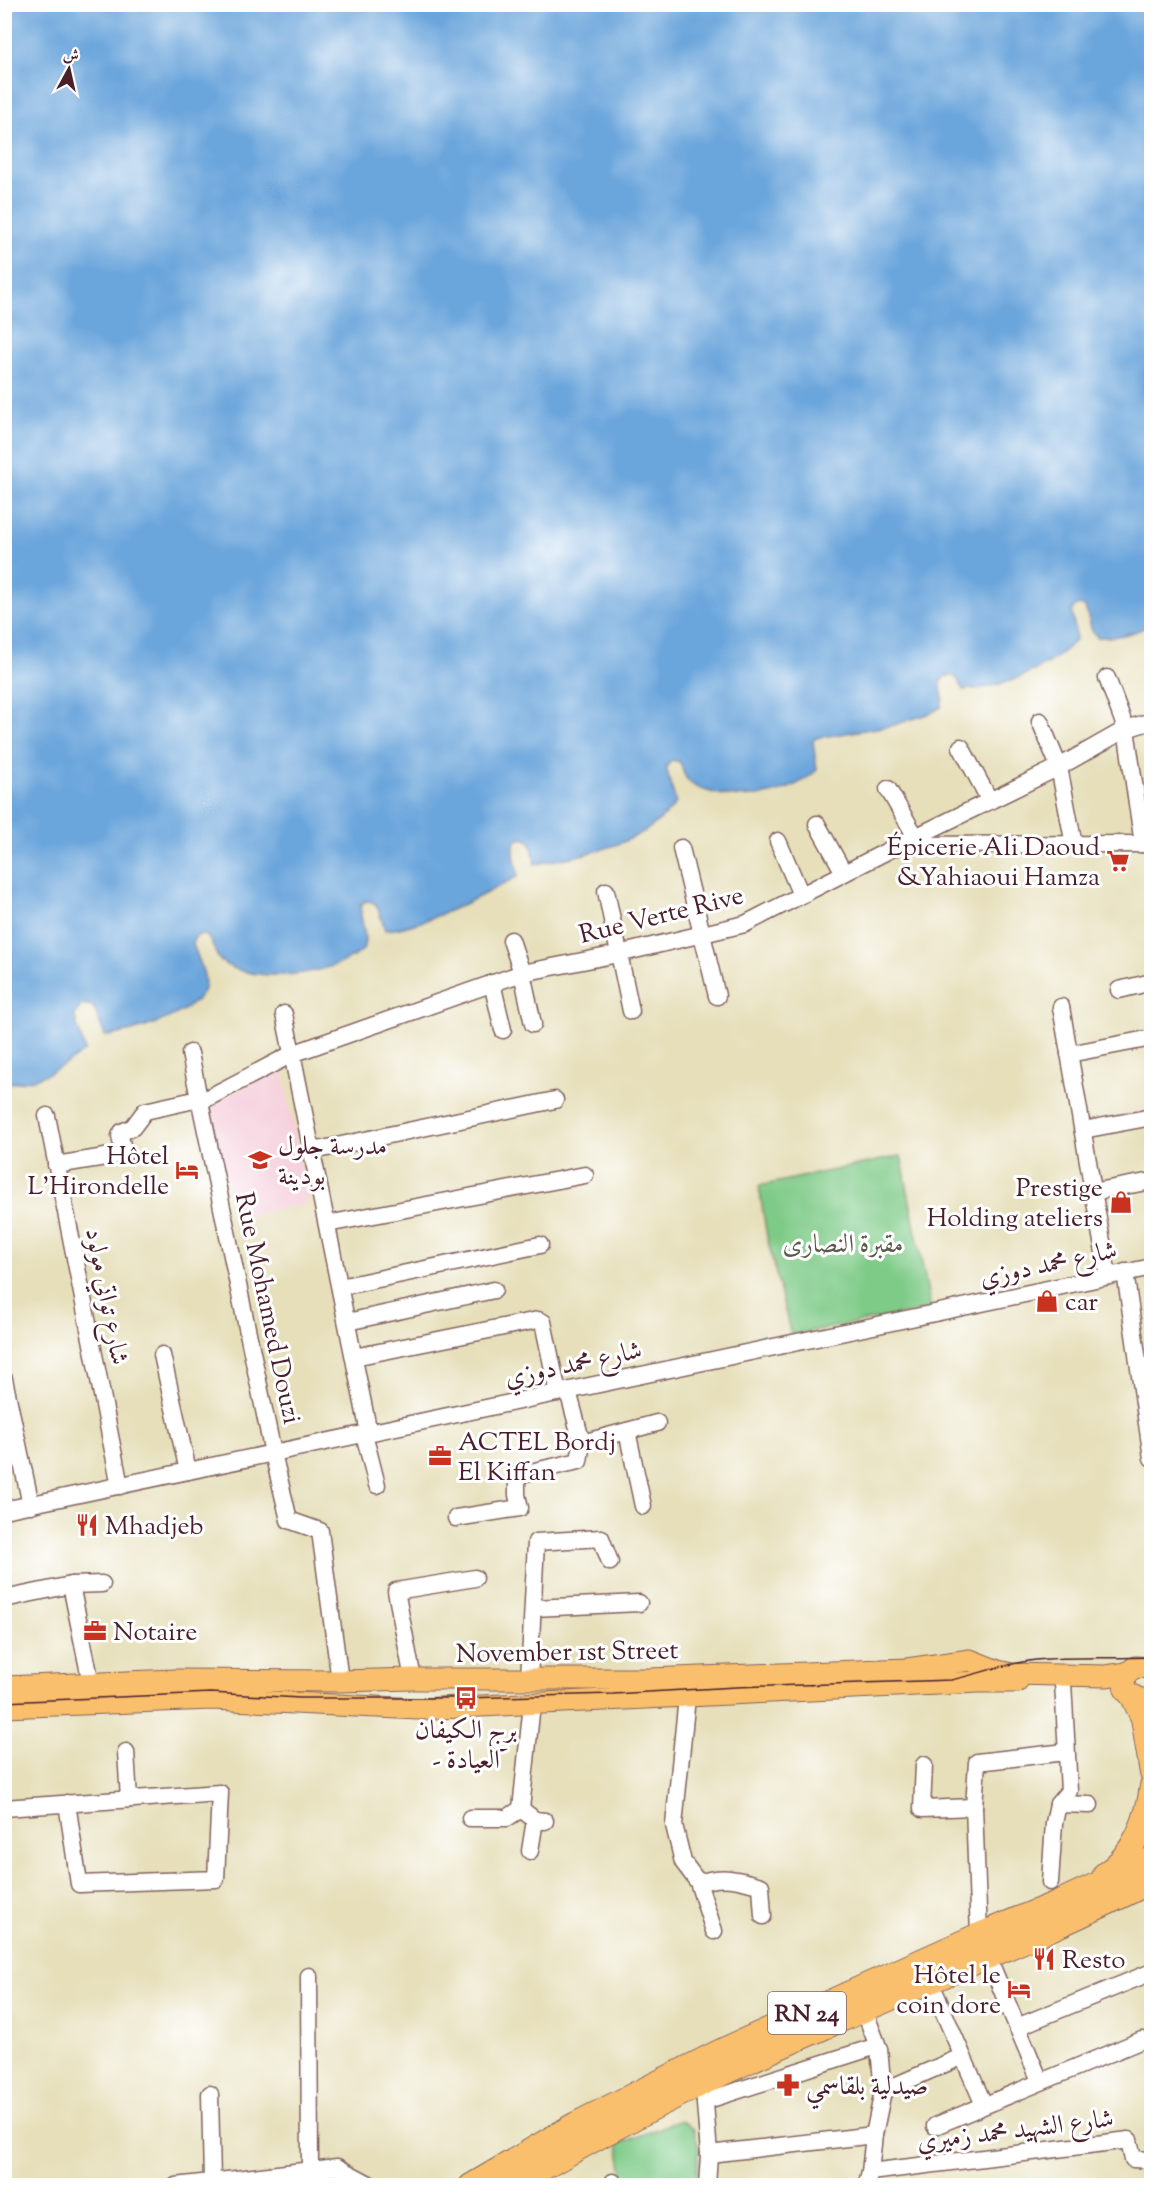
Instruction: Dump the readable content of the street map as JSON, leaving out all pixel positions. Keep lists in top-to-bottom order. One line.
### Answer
{"streets":{"highway":["RN 24"],"main road":["November 1st Street"],"street":["Rue Verte Rive","شارع محمد دوزي","شارع تواتي مولود","Rue Mohamed Douzi","شارع الشهيد محمد زميري"]},"crossings":[["Rue Verte Rive","شارع تواتي مولود"],["Rue Verte Rive","Rue Mohamed Douzi"],["شارع محمد دوزي","شارع تواتي مولود"],["شارع محمد دوزي","Rue Mohamed Douzi"],["Rue Mohamed Douzi","November 1st Street"]],"parks":["مقبرة النصارى"],"places":{"supermarket":["Épicerie Ali Daoud &Yahiaoui Hamza"],"school or university":["مدرسة جلول بودينة"],"hotel":["Hôtel L'Hirondelle","Hôtel le coin dore"],"shop":["Prestige Holding ateliers","car"],"office":["ACTEL Bordj El Kiffan","Notaire"],"restaurant":["Mhadjeb","Resto"],"bus stop":["برج الكيفان - العيادة"],"pharmacy":["صيدلية بلقاسمي"]},"north":"top"}
